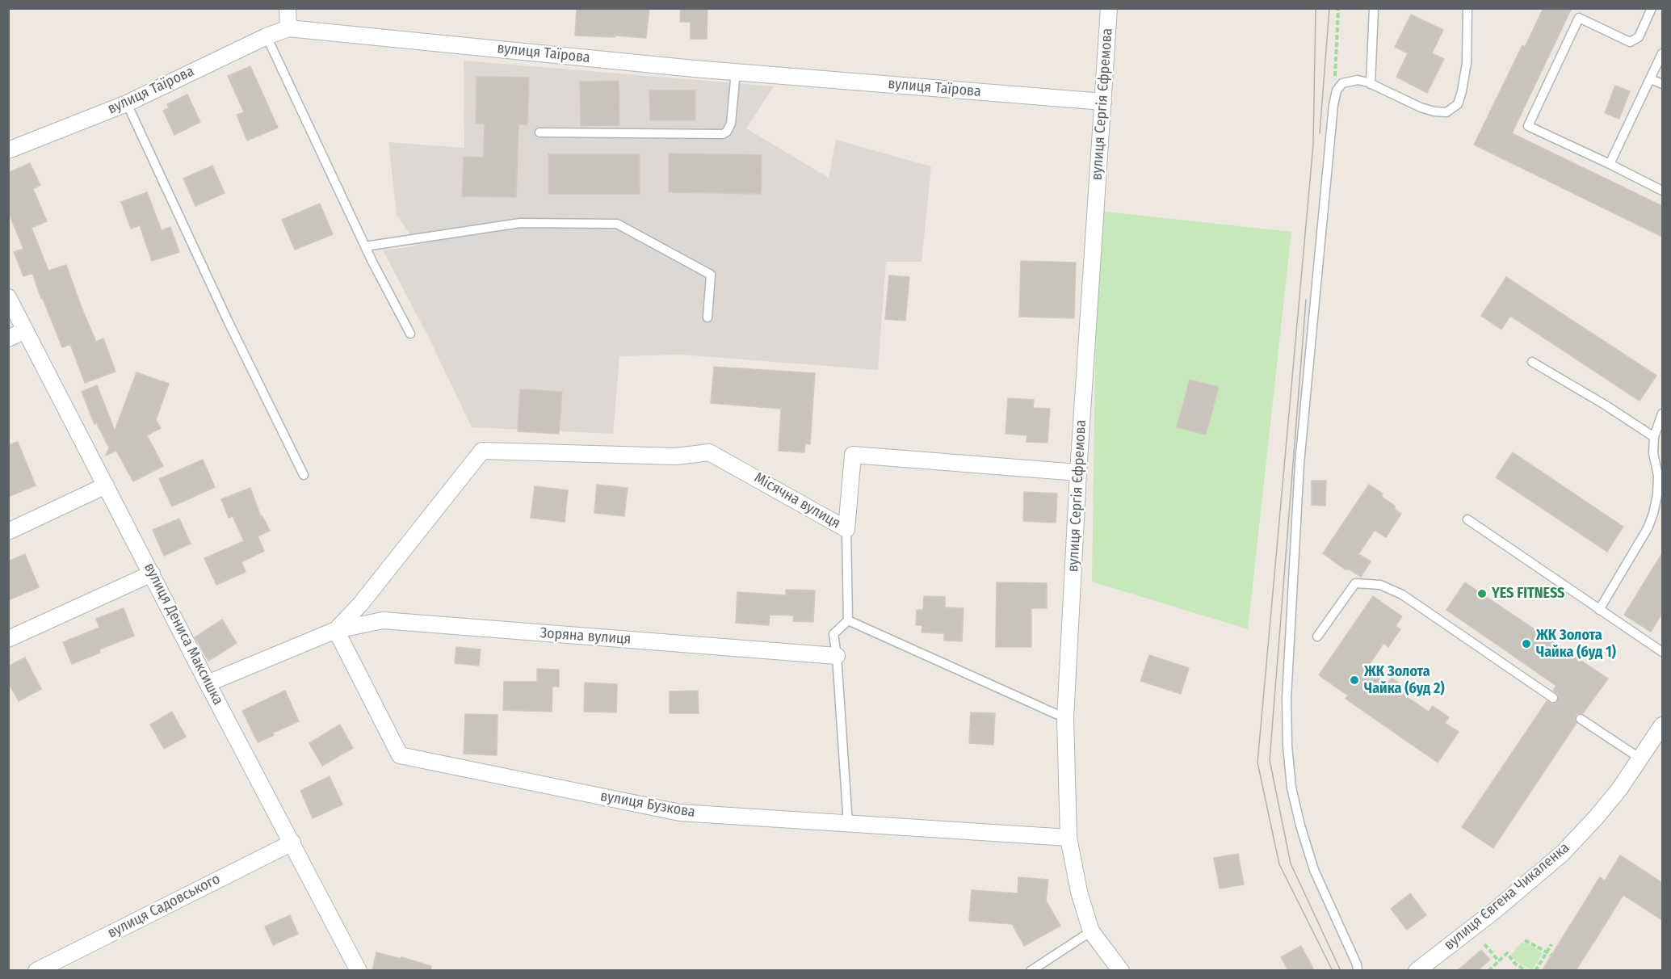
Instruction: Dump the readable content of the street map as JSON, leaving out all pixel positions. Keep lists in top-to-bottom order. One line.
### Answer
{"streets":{"street":["вулиця Таїрова","вулиця Сергія Єфремова","Місячна вулиця","вулиця Дениса Максишка","Зоряна вулиця","вулиця Бузкова","вулиця Євгена Чикаленка","вулиця Садовського"]},"crossings":[["вулиця Таїрова","вулиця Сергія Єфремова"],["вулиця Сергія Єфремова","Місячна вулиця"],["вулиця Сергія Єфремова","вулиця Бузкова"],["Місячна вулиця","Зоряна вулиця"],["Місячна вулиця","вулиця Бузкова"],["вулиця Дениса Максишка","вулиця Садовського"],["Зоряна вулиця","вулиця Бузкова"]],"places":["YES FITNESS","ЖК Золота Чайка (буд 1)","ЖК Золота Чайка (буд 2)"]}
